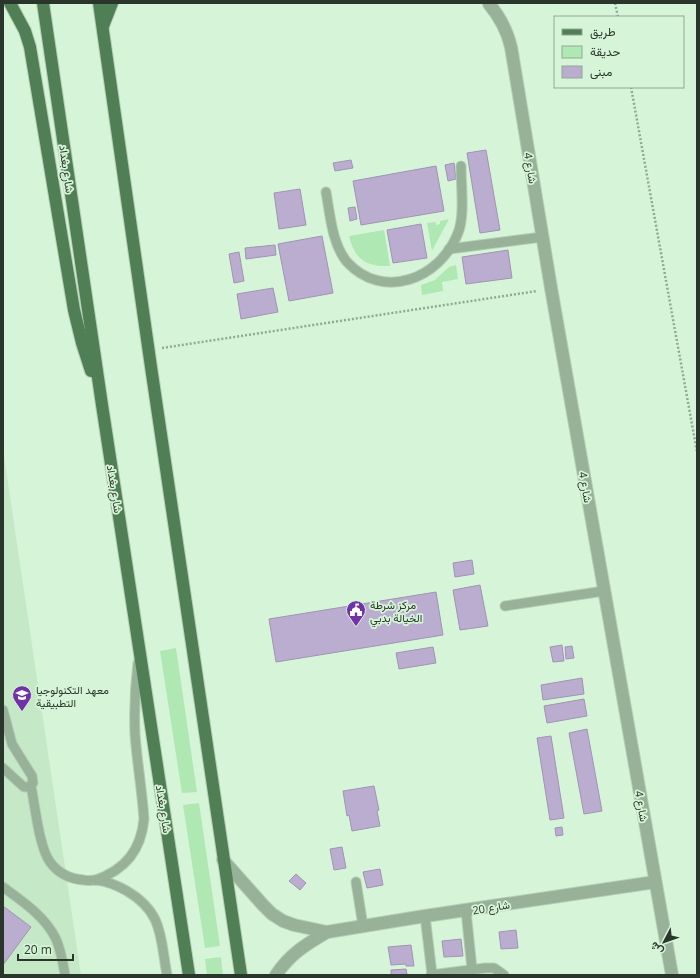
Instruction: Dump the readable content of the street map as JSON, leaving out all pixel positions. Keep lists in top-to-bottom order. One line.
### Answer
{"streets":{"main road":["شارع بغداد"],"street":["شارع 4","شارع 20"]},"crossings":[["شارع 4","شارع 20"]],"places":{"public building":["مركز شرطة الخيالة بدبي"],"school or university":["معهد التكنولوجيا التطبيقية"]},"legend":["طريق","حديقة","مبنى"],"scale_bar":"20 m","north":"bottom left"}
